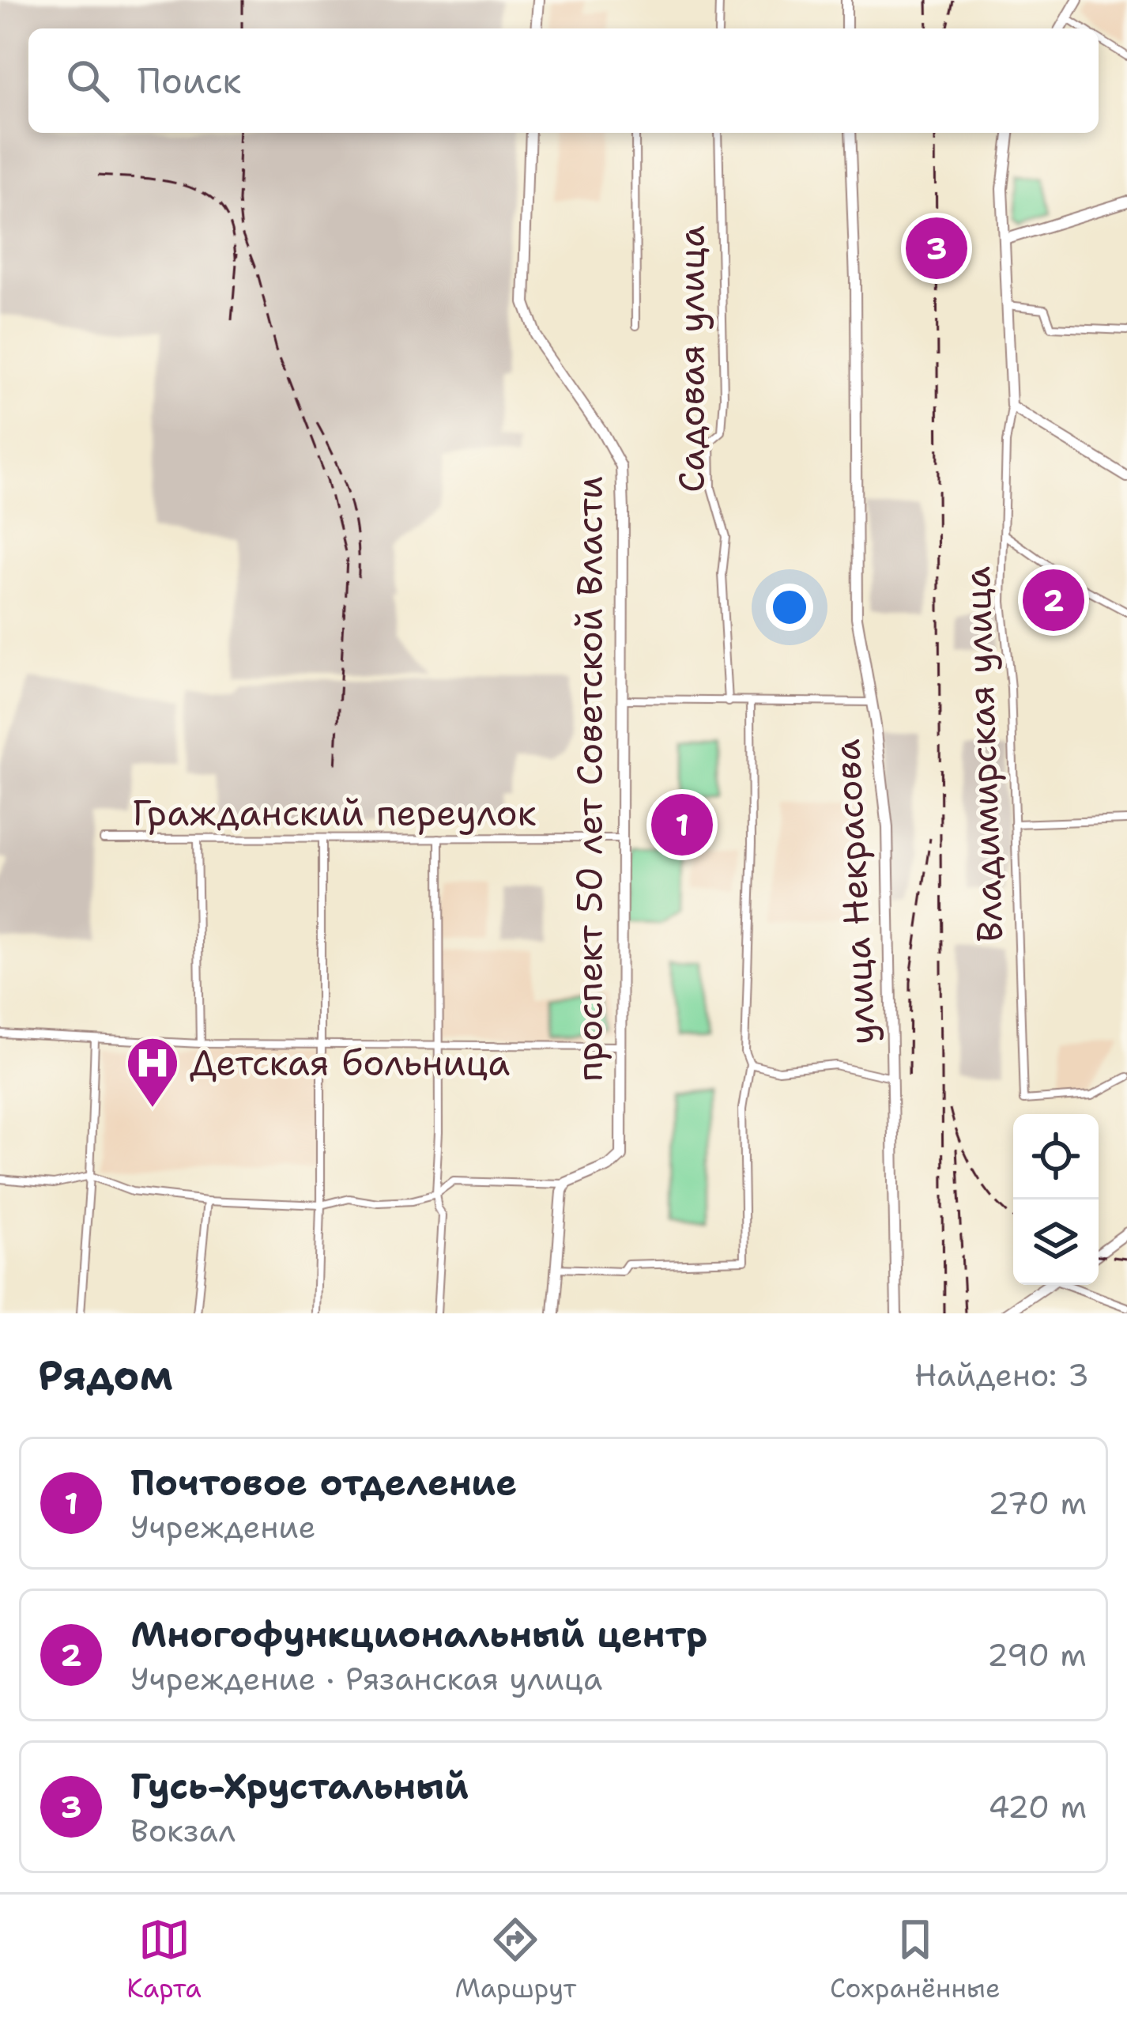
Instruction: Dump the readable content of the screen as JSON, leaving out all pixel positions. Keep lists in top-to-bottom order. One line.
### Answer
{"streets":{"street":["Садовая улица","Владимирская улица","проспект 50 лет Советской Власти","Гражданский переулок","улица Некрасова"]},"crossings":[["проспект 50 лет Советской Власти","Гражданский переулок"]],"places":{"hospital":["Детская больница"]},"page":{"search":"Поиск","pins":["3","2","1"],"heading":["Рядом","Найдено: 3"],"list":[{"mark":"1","name":"Почтовое отделение","note":"Учреждение","value":"270 m"},{"mark":"2","name":"Многофункциональный центр","note":"Учреждение · Рязанская улица","value":"290 m"},{"mark":"3","name":"Гусь-Хрустальный","note":"Вокзал","value":"420 m"}],"nav":["Карта","Маршрут","Сохранённые"]}}
